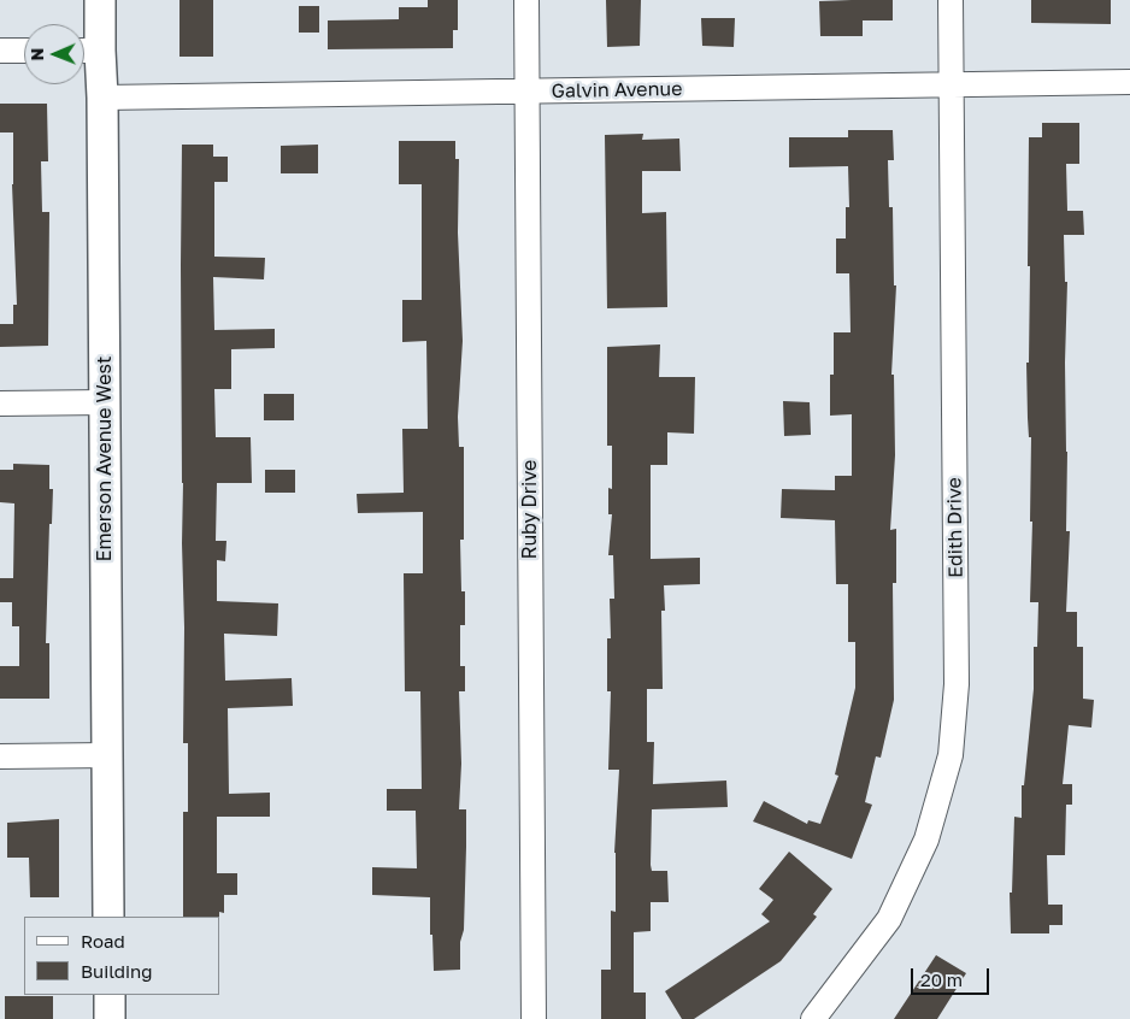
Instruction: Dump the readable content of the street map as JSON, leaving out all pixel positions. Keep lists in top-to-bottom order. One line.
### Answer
{"streets":{"street":["Galvin Avenue","Emerson Avenue West","Ruby Drive","Edith Drive"]},"crossings":[["Galvin Avenue","Emerson Avenue West"],["Galvin Avenue","Ruby Drive"],["Galvin Avenue","Edith Drive"]],"legend":["Road","Building"],"scale_bar":"20 m","north":"left"}
